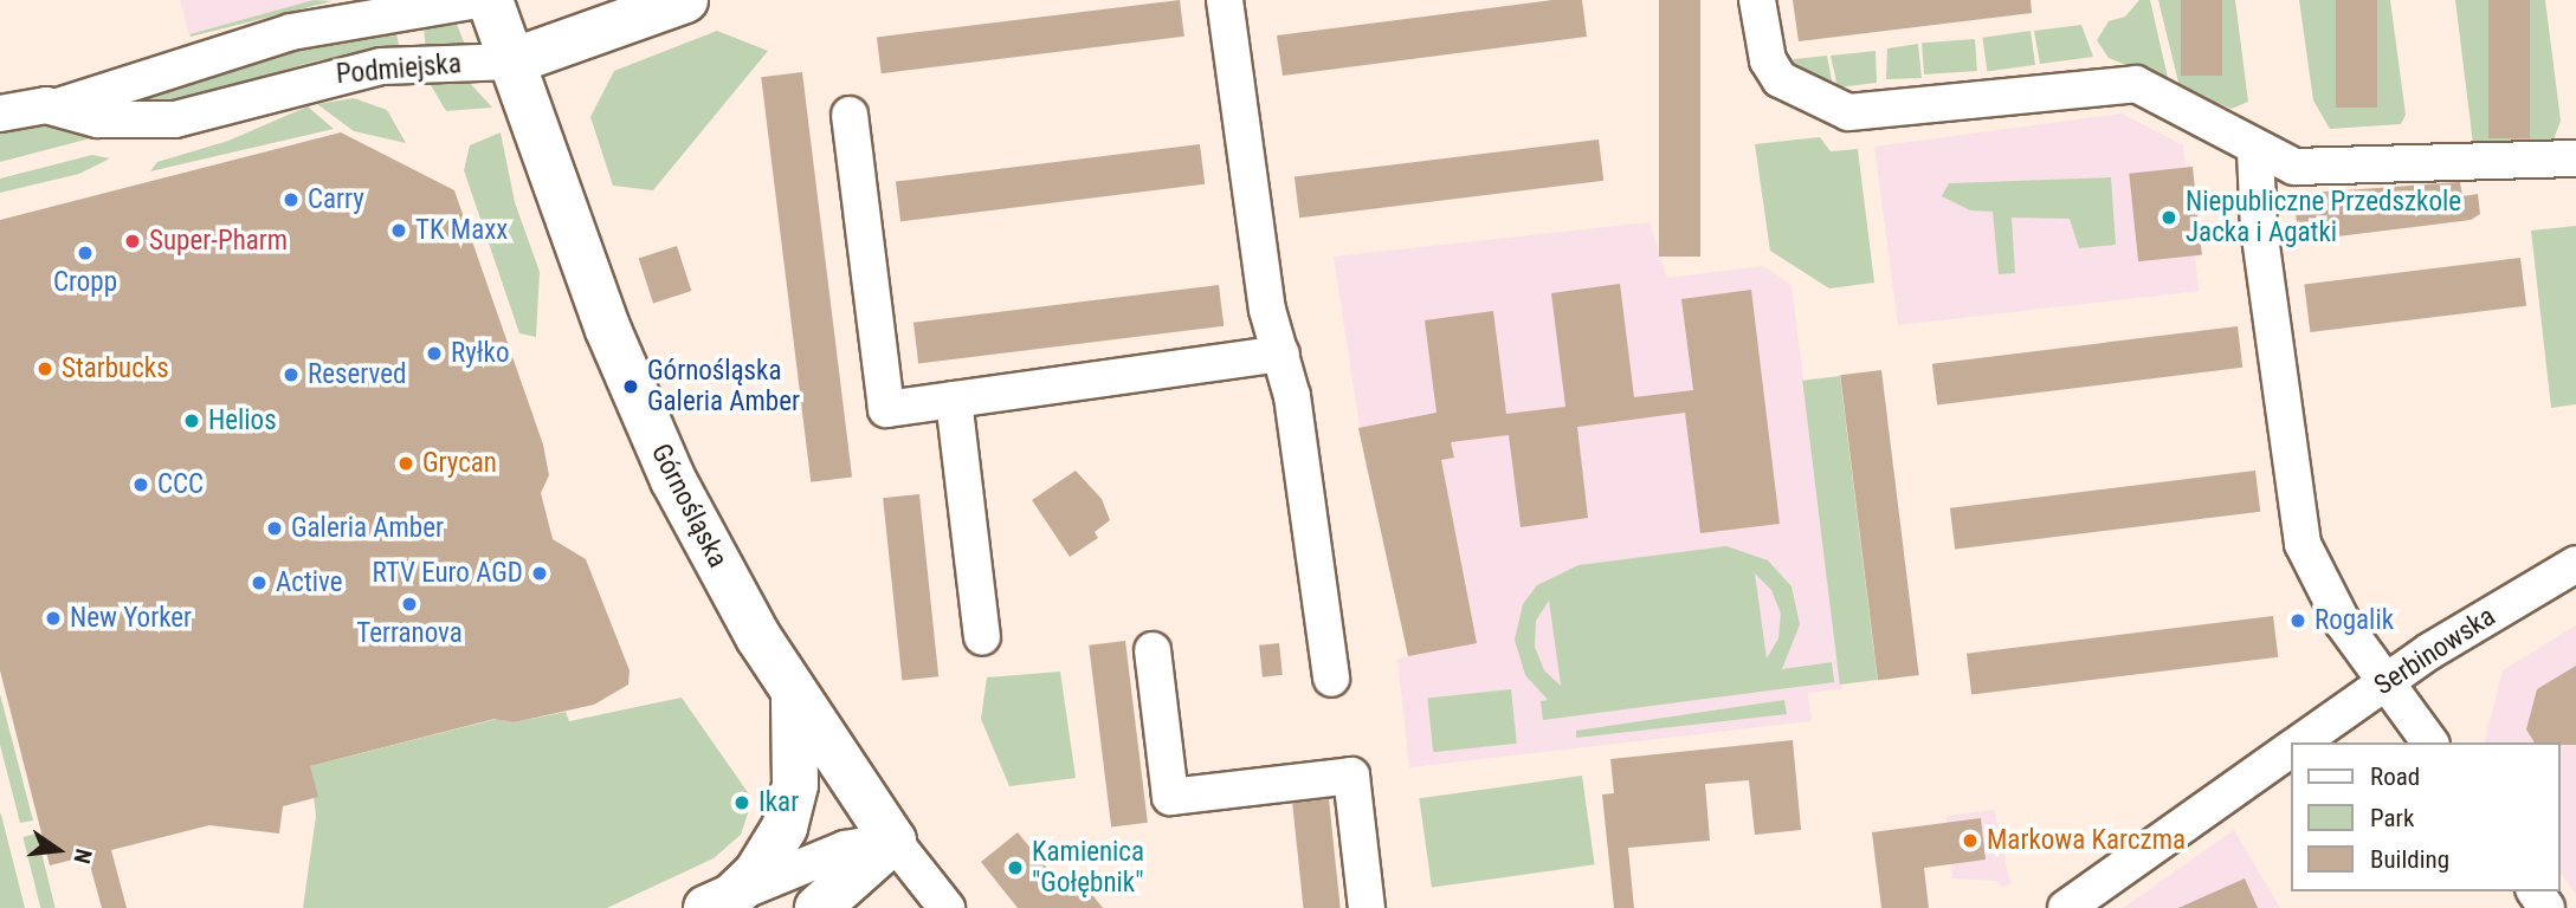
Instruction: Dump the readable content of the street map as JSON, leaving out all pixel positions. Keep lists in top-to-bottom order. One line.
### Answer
{"streets":{"main road":["Podmiejska","Górnośląska"],"street":["Serbinowska"]},"crossings":[["Podmiejska","Górnośląska"]],"places":["Carry","Niepubliczne Przedszkole Jacka i Agatki","TK Maxx","Super-Pharm","Cropp","Ryłko","Starbucks","Reserved","Górnośląska Galeria Amber","Helios","Grycan","CCC","Galeria Amber","RTV Euro AGD","Active","Terranova","New Yorker","Rogalik","Ikar","Markowa Karczma","Kamienica \"Gołębnik\""],"legend":["Road","Park","Building"],"north":"right"}
